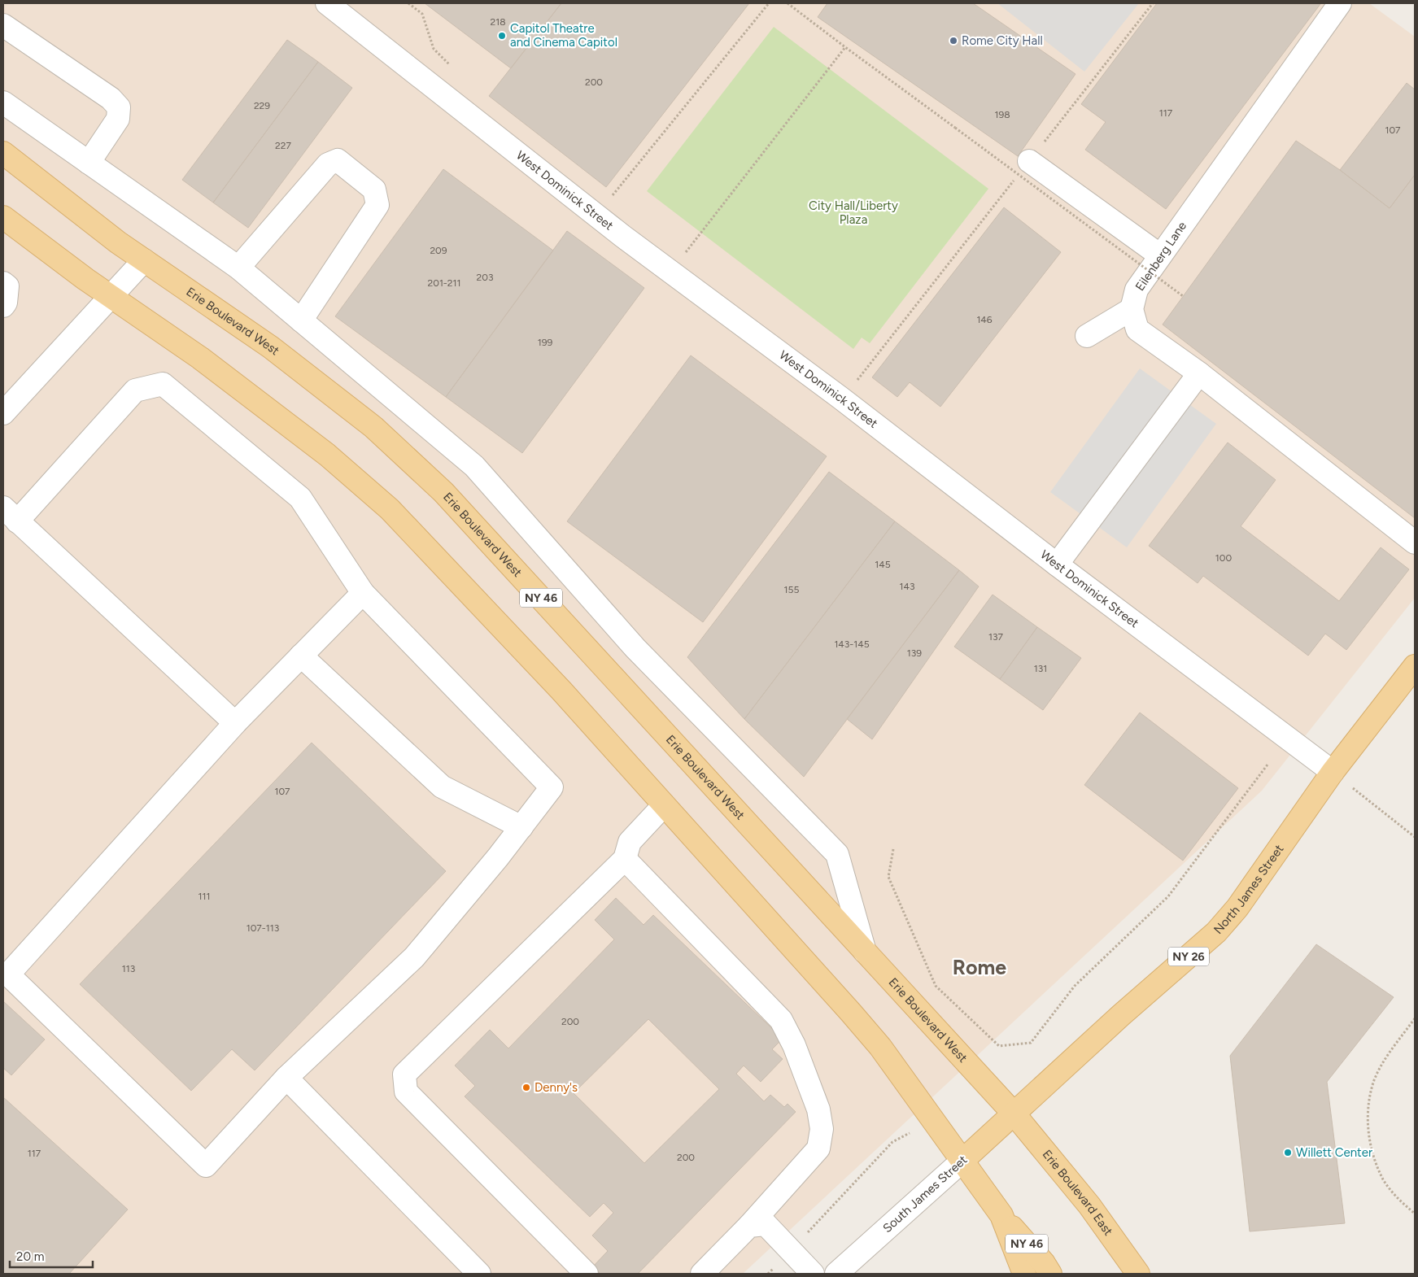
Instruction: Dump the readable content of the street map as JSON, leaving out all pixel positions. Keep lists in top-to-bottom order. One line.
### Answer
{"streets":{"main road":["Erie Boulevard West","NY 46","North James Street","NY 26","Erie Boulevard East","South James Street"],"street":["West Dominick Street","Eilenberg Lane"]},"crossings":[["West Dominick Street","North James Street"],["Erie Boulevard West","North James Street"],["Erie Boulevard West","Erie Boulevard East"],["Erie Boulevard West","South James Street"],["North James Street","Erie Boulevard East"],["North James Street","South James Street"],["Erie Boulevard East","South James Street"]],"districts":["Rome"],"parks":["City Hall/Liberty Plaza"],"places":["Capitol Theatre and Cinema Capitol","Rome City Hall","Denny's","Willett Center"],"house_numbers":["218","200","229","117","198","107","227","209","203","201-211","146","199","100","145","143","155","137","143-145","139","131","107","111","107-113","113","200","117","200"],"scale_bar":"20 m"}
